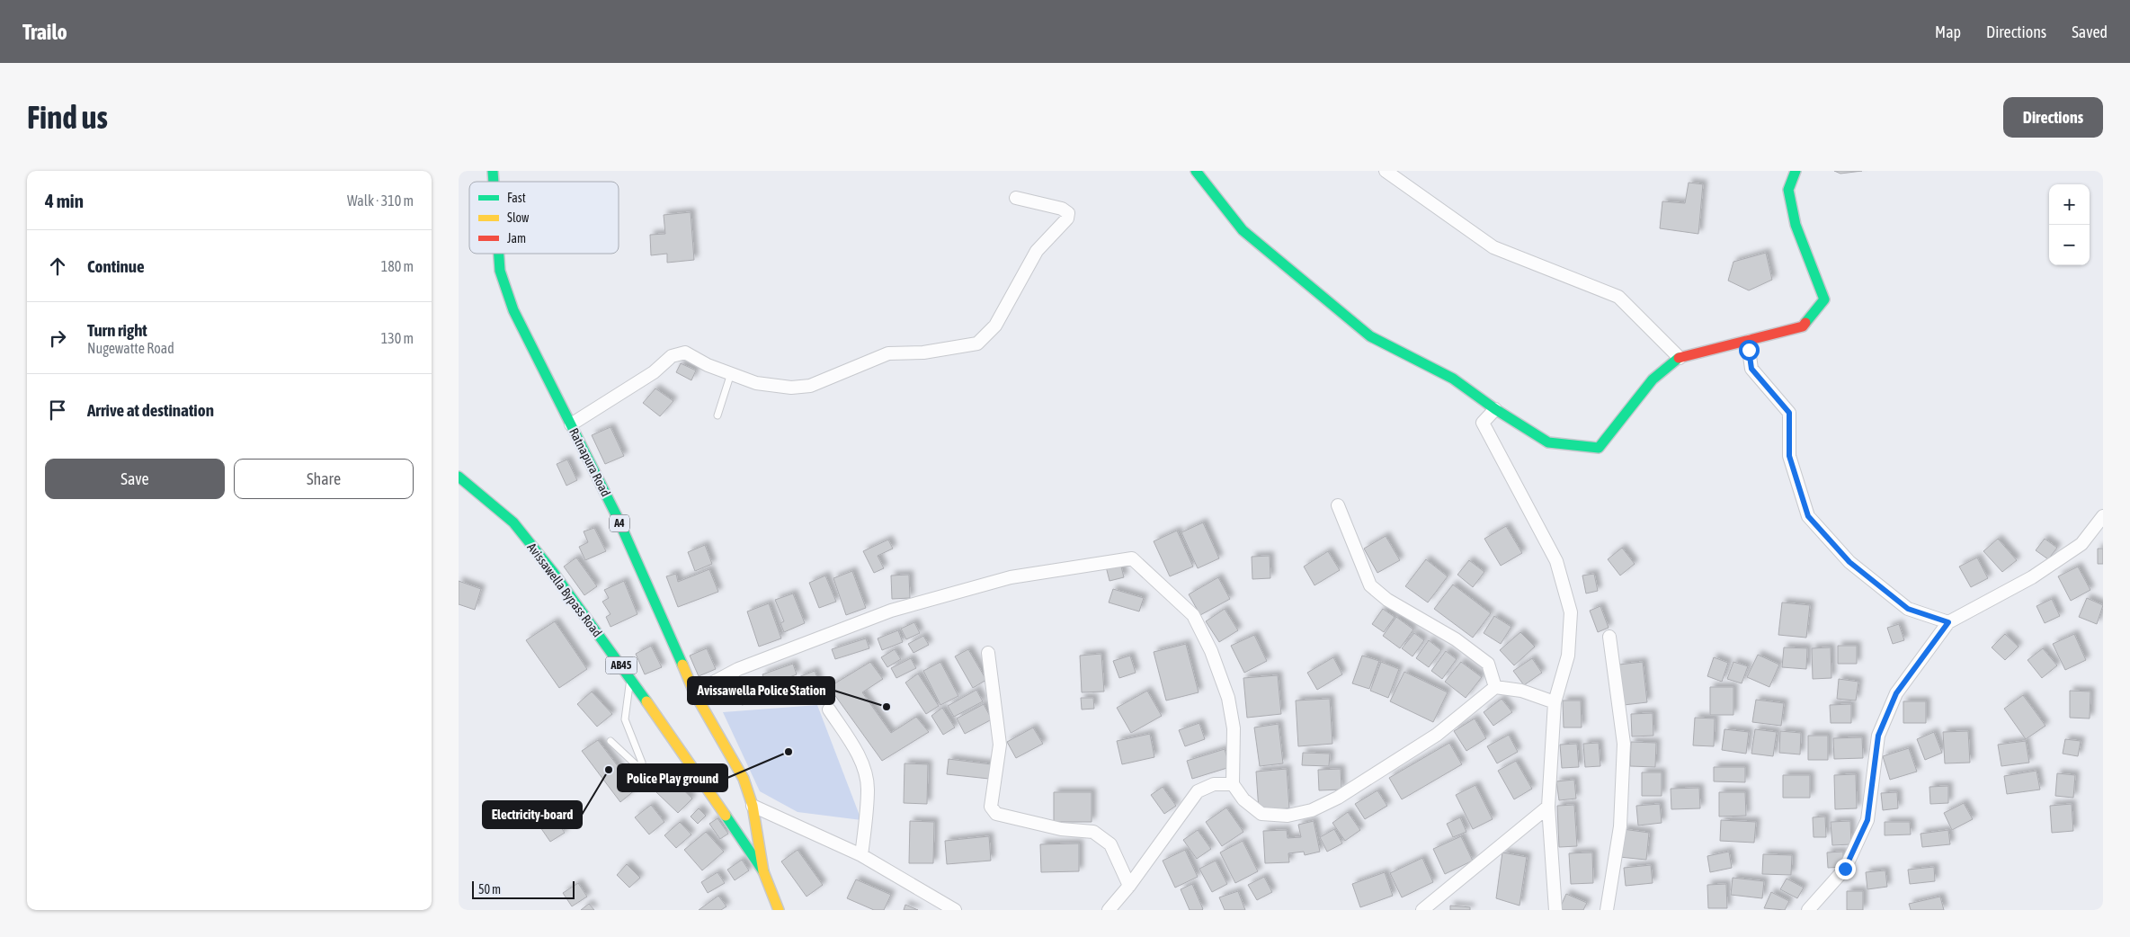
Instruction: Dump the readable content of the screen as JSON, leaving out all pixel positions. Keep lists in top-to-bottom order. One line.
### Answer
{"streets":{"main road":["Ratnapura Road","A4","Avissawella Bypass Road","AB45"]},"crossings":[["Ratnapura Road","A4"],["Ratnapura Road","Avissawella Bypass Road"],["A4","Avissawella Bypass Road"]],"places":["Avissawella Police Station","Police Play ground","Electricity-board"],"legend":["Fast","Slow","Jam"],"scale_bar":"50 m","page":{"header":"Trailo","nav":["Map","Directions","Saved"],"buttons":["Directions",["Save","Share"]],"title":"Find us","heading":["4 min","Walk · 310 m"],"map_buttons":["+","−"],"list":[["Continue","180 m"],["Turn right","Nugewatte Road","130 m"],"Arrive at destination"],"scale":"50 m"}}
